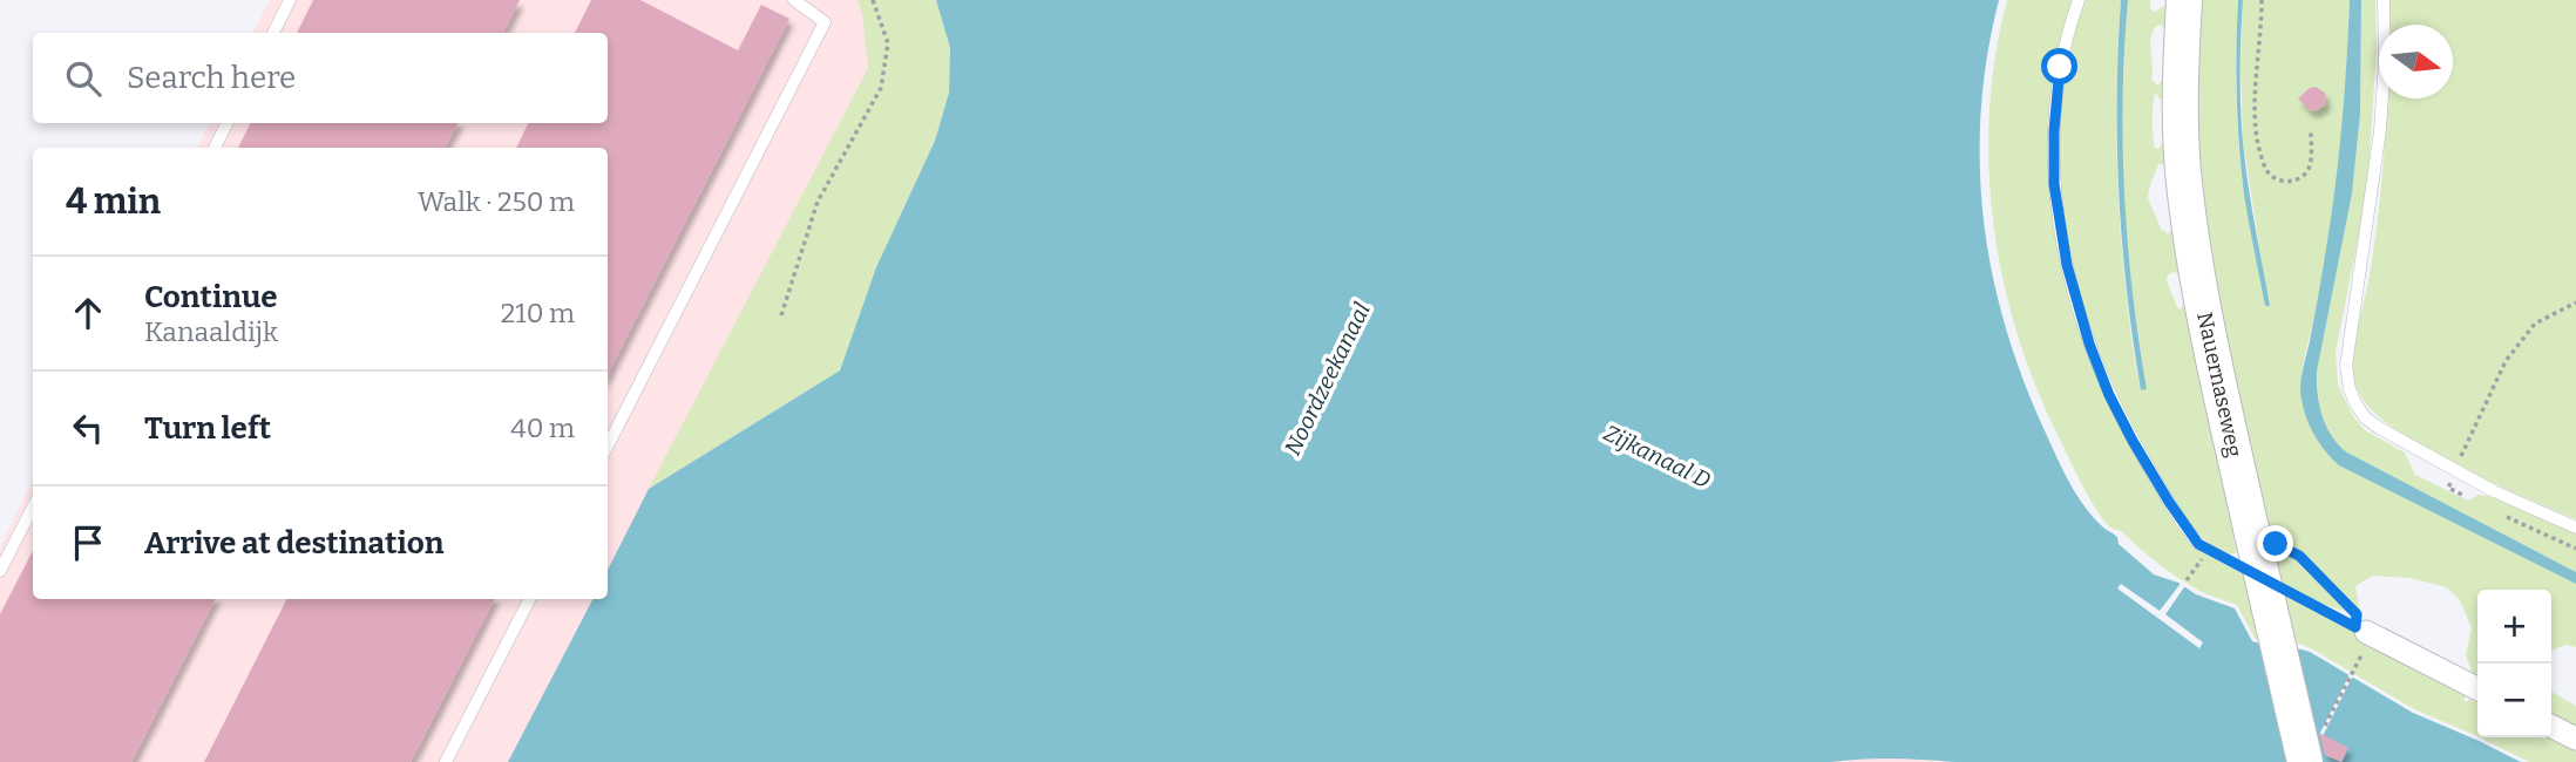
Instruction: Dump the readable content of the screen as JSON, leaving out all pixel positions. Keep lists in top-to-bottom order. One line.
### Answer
{"streets":{"main road":["Nauernaseweg"]},"water":["Noordzeekanaal","Zijkanaal D"],"north":"right","page":{"search":"Search here","heading":["4 min","Walk · 250 m"],"list":[["Continue","Kanaaldijk","210 m"],["Turn left","40 m"],"Arrive at destination"],"map_buttons":["+","−"]}}
